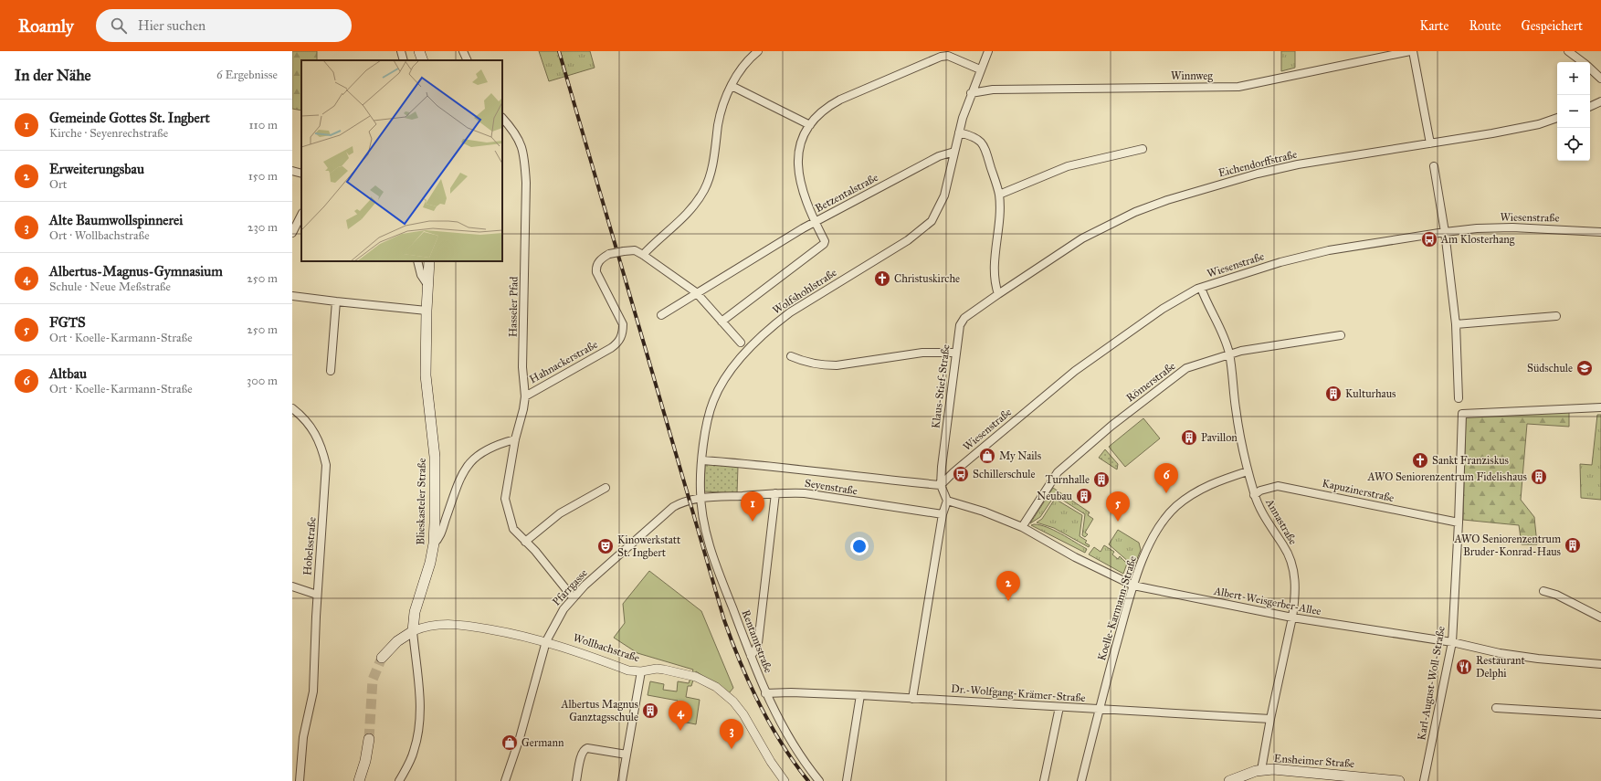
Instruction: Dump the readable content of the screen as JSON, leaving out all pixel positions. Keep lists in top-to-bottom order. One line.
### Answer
{"streets":{"main road":["Blieskasteler Straße","Wollbachstraße","Ensheimer Straße"],"street":["Winnweg","Eichendorffstraße","Betzentalstraße","Wiesenstraße","Wolfshohlstraße","Hasseler Pfad","Hahnackerstraße","Römerstraße","Klaus-Stief-Straße","Seyenstraße","Kapuzinerstraße","Annastraße","Hobelsstraße","Pfarrgasse","Albert-Weisgerber-Allee","Koelle-Karmann-Straße","Rentamtstraße","Karl-August-Woll-Straße","Dr.-Wolfgang-Krämer-Straße"]},"crossings":[["Eichendorffstraße","Klaus-Stief-Straße"],["Betzentalstraße","Wolfshohlstraße"],["Wiesenstraße","Klaus-Stief-Straße"],["Wiesenstraße","Annastraße"],["Wolfshohlstraße","Seyenstraße"],["Wolfshohlstraße","Pfarrgasse"],["Wolfshohlstraße","Rentamtstraße"],["Hasseler Pfad","Hahnackerstraße"],["Hahnackerstraße","Pfarrgasse"],["Römerstraße","Annastraße"],["Römerstraße","Albert-Weisgerber-Allee"],["Seyenstraße","Pfarrgasse"],["Seyenstraße","Rentamtstraße"],["Kapuzinerstraße","Annastraße"],["Kapuzinerstraße","Karl-August-Woll-Straße"],["Blieskasteler Straße","Wollbachstraße"],["Annastraße","Albert-Weisgerber-Allee"],["Annastraße","Koelle-Karmann-Straße"],["Annastraße","Dr.-Wolfgang-Krämer-Straße"],["Annastraße","Ensheimer Straße"],["Pfarrgasse","Rentamtstraße"],["Pfarrgasse","Wollbachstraße"],["Albert-Weisgerber-Allee","Koelle-Karmann-Straße"],["Albert-Weisgerber-Allee","Karl-August-Woll-Straße"],["Koelle-Karmann-Straße","Dr.-Wolfgang-Krämer-Straße"],["Rentamtstraße","Dr.-Wolfgang-Krämer-Straße"]],"places":{"bus stop":["Am Klosterhang","Schillerschule"],"church":["Christuskirche","Sankt Franziskus"],"school or university":["Südschule"],"building":["Kulturhaus","Pavillon","AWO Seniorenzentrum Fidelishaus","Turnhalle","Neubau","AWO Seniorenzentrum Bruder-Konrad-Haus","Albertus Magnus Ganztagsschule"],"shop":["My Nails","Germann"],"theatre":["Kinowerkstatt St. Ingbert"],"restaurant":["Restaurant Delphi"]},"page":{"header":"Roamly","search":"Hier suchen","nav":["Karte","Route","Gespeichert"],"heading":["In der Nähe","6 Ergebnisse"],"map_buttons":["+","−"],"list":[{"mark":"1","name":"Gemeinde Gottes St. Ingbert","note":"Kirche · Seyenrechstraße","value":"110 m"},{"mark":"2","name":"Erweiterungsbau","note":"Ort","value":"150 m"},{"mark":"3","name":"Alte Baumwollspinnerei","note":"Ort · Wollbachstraße","value":"230 m"},{"mark":"4","name":"Albertus-Magnus-Gymnasium","note":"Schule · Neue Meßstraße","value":"250 m"},{"mark":"5","name":"FGTS","note":"Ort · Koelle-Karmann-Straße","value":"250 m"},{"mark":"6","name":"Altbau","note":"Ort · Koelle-Karmann-Straße","value":"300 m"}],"pins":["6","1","5","2","4","3"]}}
